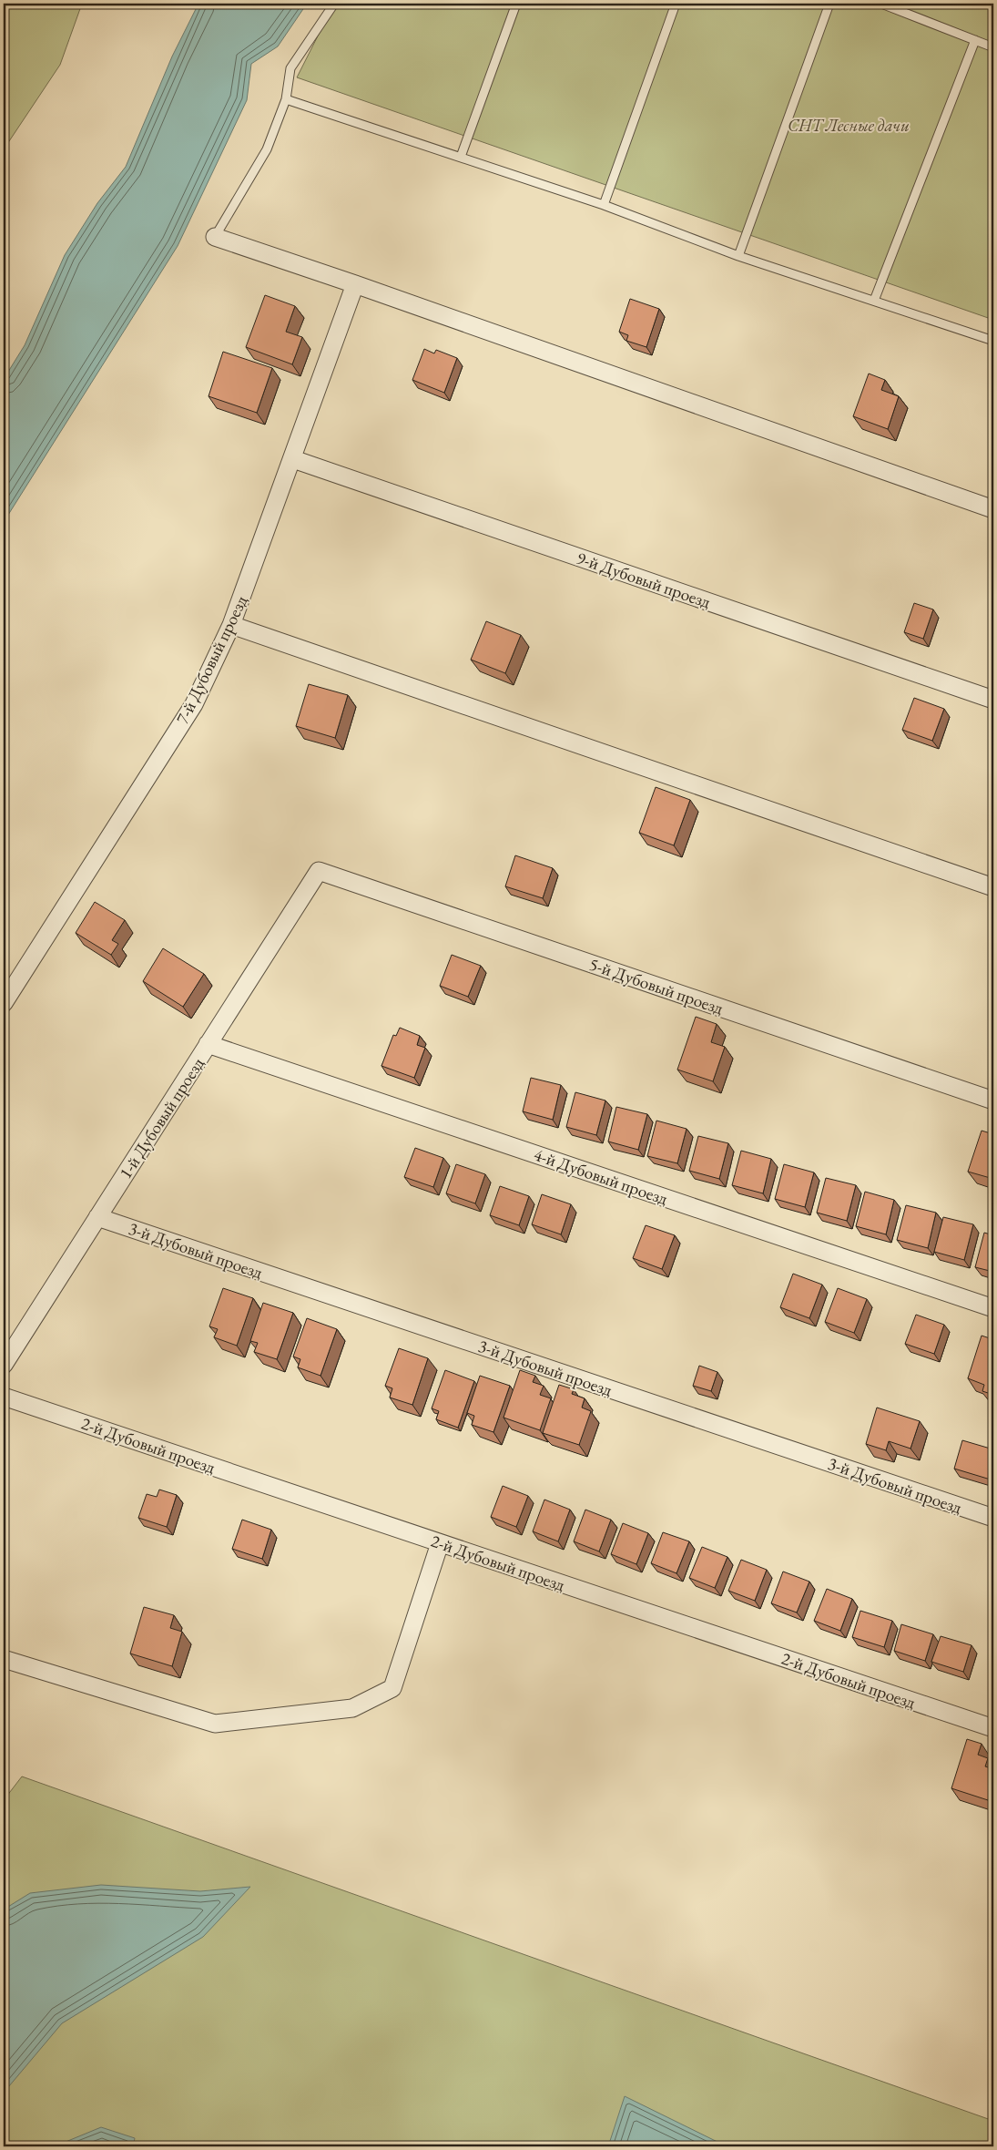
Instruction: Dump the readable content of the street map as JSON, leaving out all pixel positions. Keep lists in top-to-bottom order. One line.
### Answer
{"streets":{"street":["9-й Дубовый проезд","7-й Дубовый проезд","5-й Дубовый проезд","1-й Дубовый проезд","4-й Дубовый проезд","3-й Дубовый проезд","2-й Дубовый проезд"]},"crossings":[["9-й Дубовый проезд","7-й Дубовый проезд"],["5-й Дубовый проезд","1-й Дубовый проезд"],["1-й Дубовый проезд","4-й Дубовый проезд"],["1-й Дубовый проезд","3-й Дубовый проезд"]],"parks":["СНТ Лесные дачи"]}
